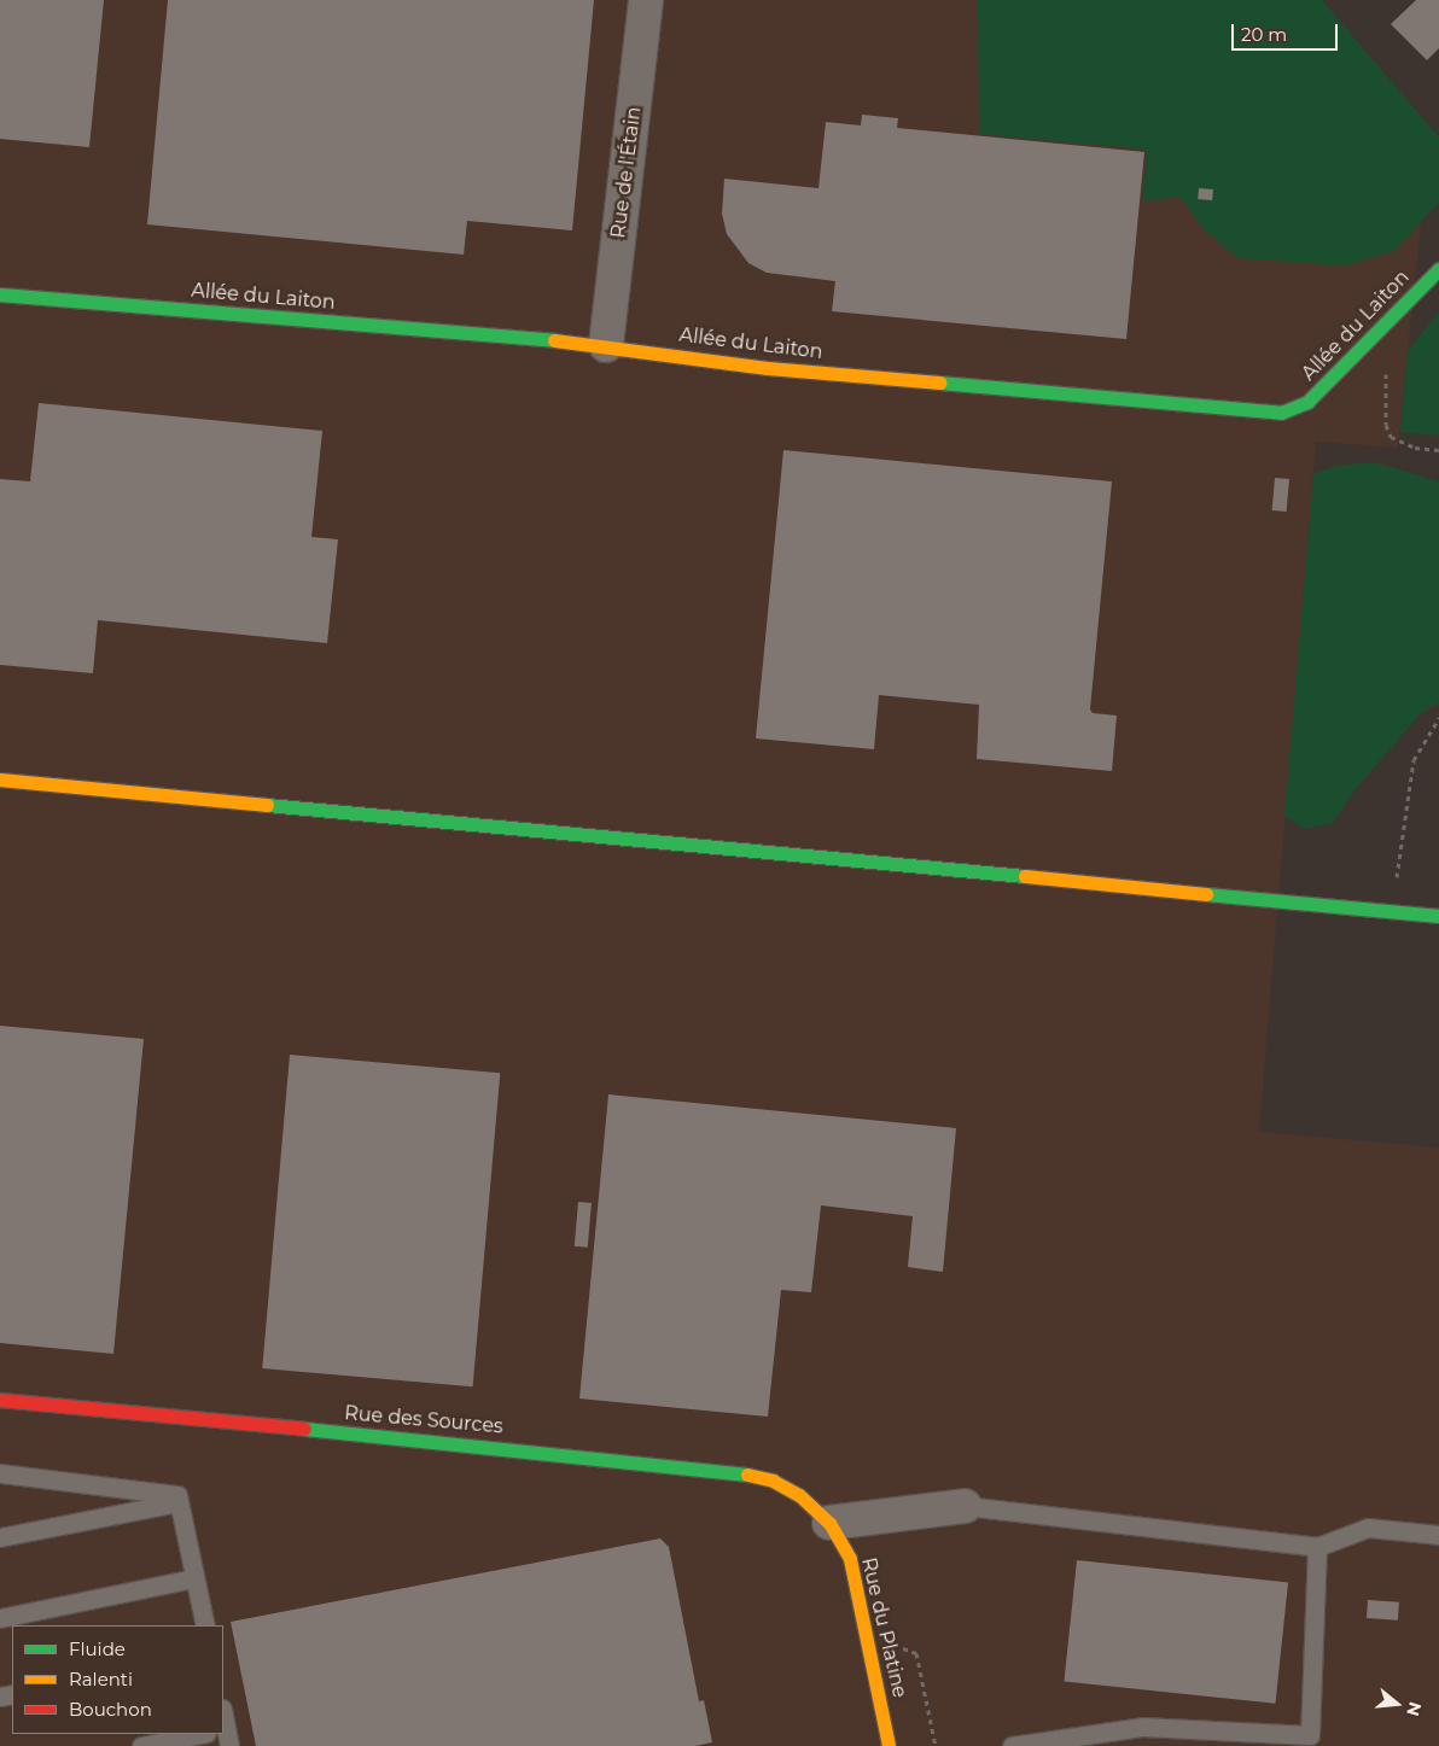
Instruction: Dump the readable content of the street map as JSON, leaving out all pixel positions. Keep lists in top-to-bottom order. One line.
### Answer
{"streets":{"street":["Rue de l'Étain","Allée du Laiton","Rue des Sources","Rue du Platine"]},"crossings":[["Rue de l'Étain","Allée du Laiton"],["Rue des Sources","Rue du Platine"]],"legend":["Fluide","Ralenti","Bouchon"],"scale_bar":"20 m","north":"right"}
